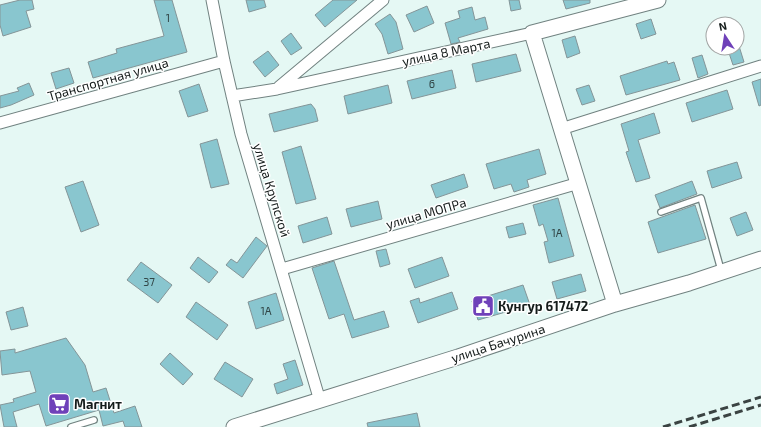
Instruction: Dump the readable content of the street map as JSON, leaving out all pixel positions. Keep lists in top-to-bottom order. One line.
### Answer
{"streets":{"street":["улица 8 Марта","Транспортная улица","улица Крупской","улица МОПРа","улица Бачурина"]},"crossings":[["улица 8 Марта","улица Крупской"],["Транспортная улица","улица Крупской"],["улица Крупской","улица МОПРа"],["улица Крупской","улица Бачурина"]],"places":{"public building":["Кунгур 617472"],"supermarket":["Магнит"]},"house_numbers":["1","6","1А","37","1А"],"north":"top"}
